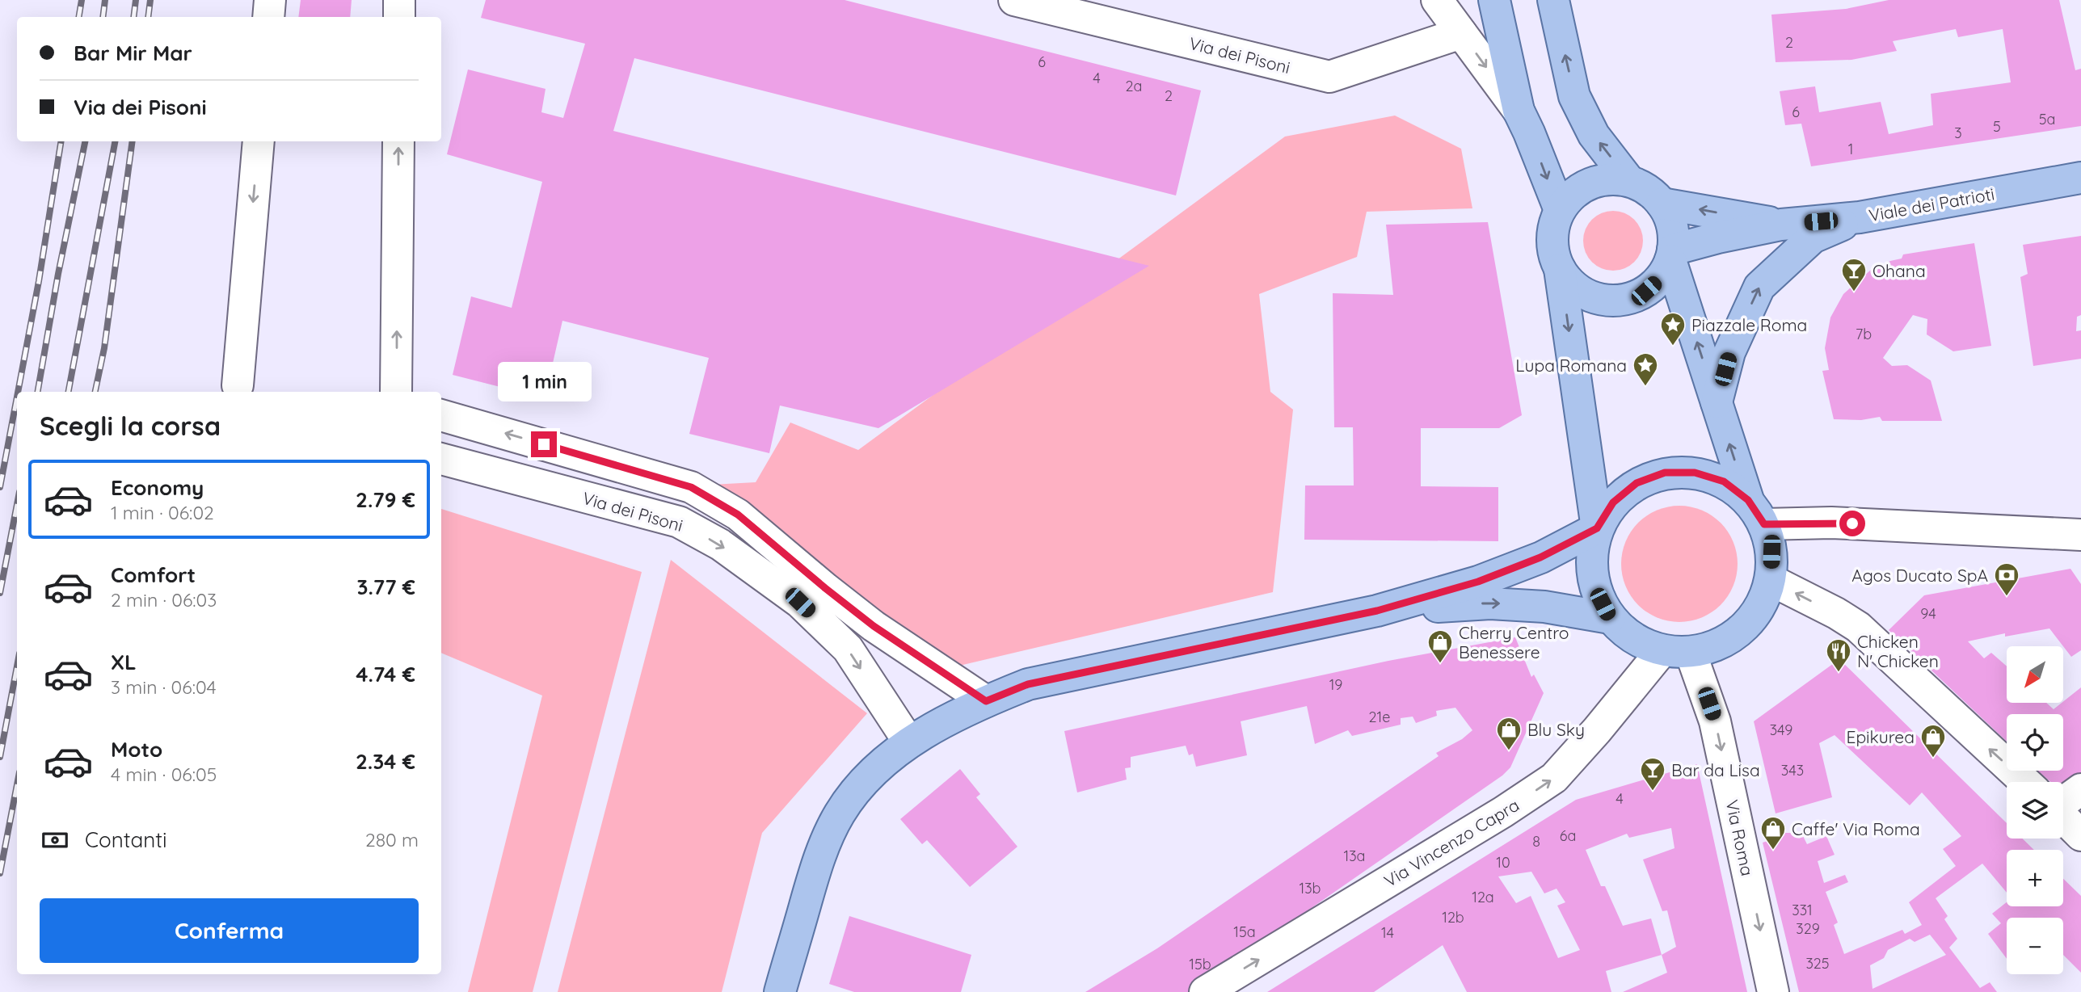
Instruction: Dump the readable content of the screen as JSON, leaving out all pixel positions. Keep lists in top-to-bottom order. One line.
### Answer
{"streets":{"main road":["Viale dei Patrioti"],"street":["Via dei Pisoni","Via Roma","Via Vincenzo Capra"]},"crossings":[["Via Roma","Via Vincenzo Capra"]],"one_way":["Via Roma","Via Vincenzo Capra"],"places":{"bar":["Ohana","Bar da Lisa"],"place":["Piazzale Roma","Lupa Romana"],"bank":["Agos Ducato SpA"],"shop":["Cherry Centro Benessere","Blu Sky","Epikurea","Caffe' Via Roma"],"restaurant":["Chicken N' Chicken"]},"house_numbers":["2","6","4","2a","2","6","5a","5","3","1","7b","94","19","21e","349","343","4","6a","8","13a","10","13b","12a","331","12b","329","15a","14","325","15b"],"north":"bottom left","page":{"banner":["Bar Mir Mar","Via dei Pisoni"],"bubble":"1 min","heading":"Scegli la corsa","list":[{"name":"Economy","note":"1 min · 06:02","value":"2.79 €"},{"name":"Comfort","note":"2 min · 06:03","value":"3.77 €"},{"name":"XL","note":"3 min · 06:04","value":"4.74 €"},{"name":"Moto","note":"4 min · 06:05","value":"2.34 €"}],"map_buttons":["+","−"],"pay":["Contanti","280 m"],"buttons":"Conferma"}}
